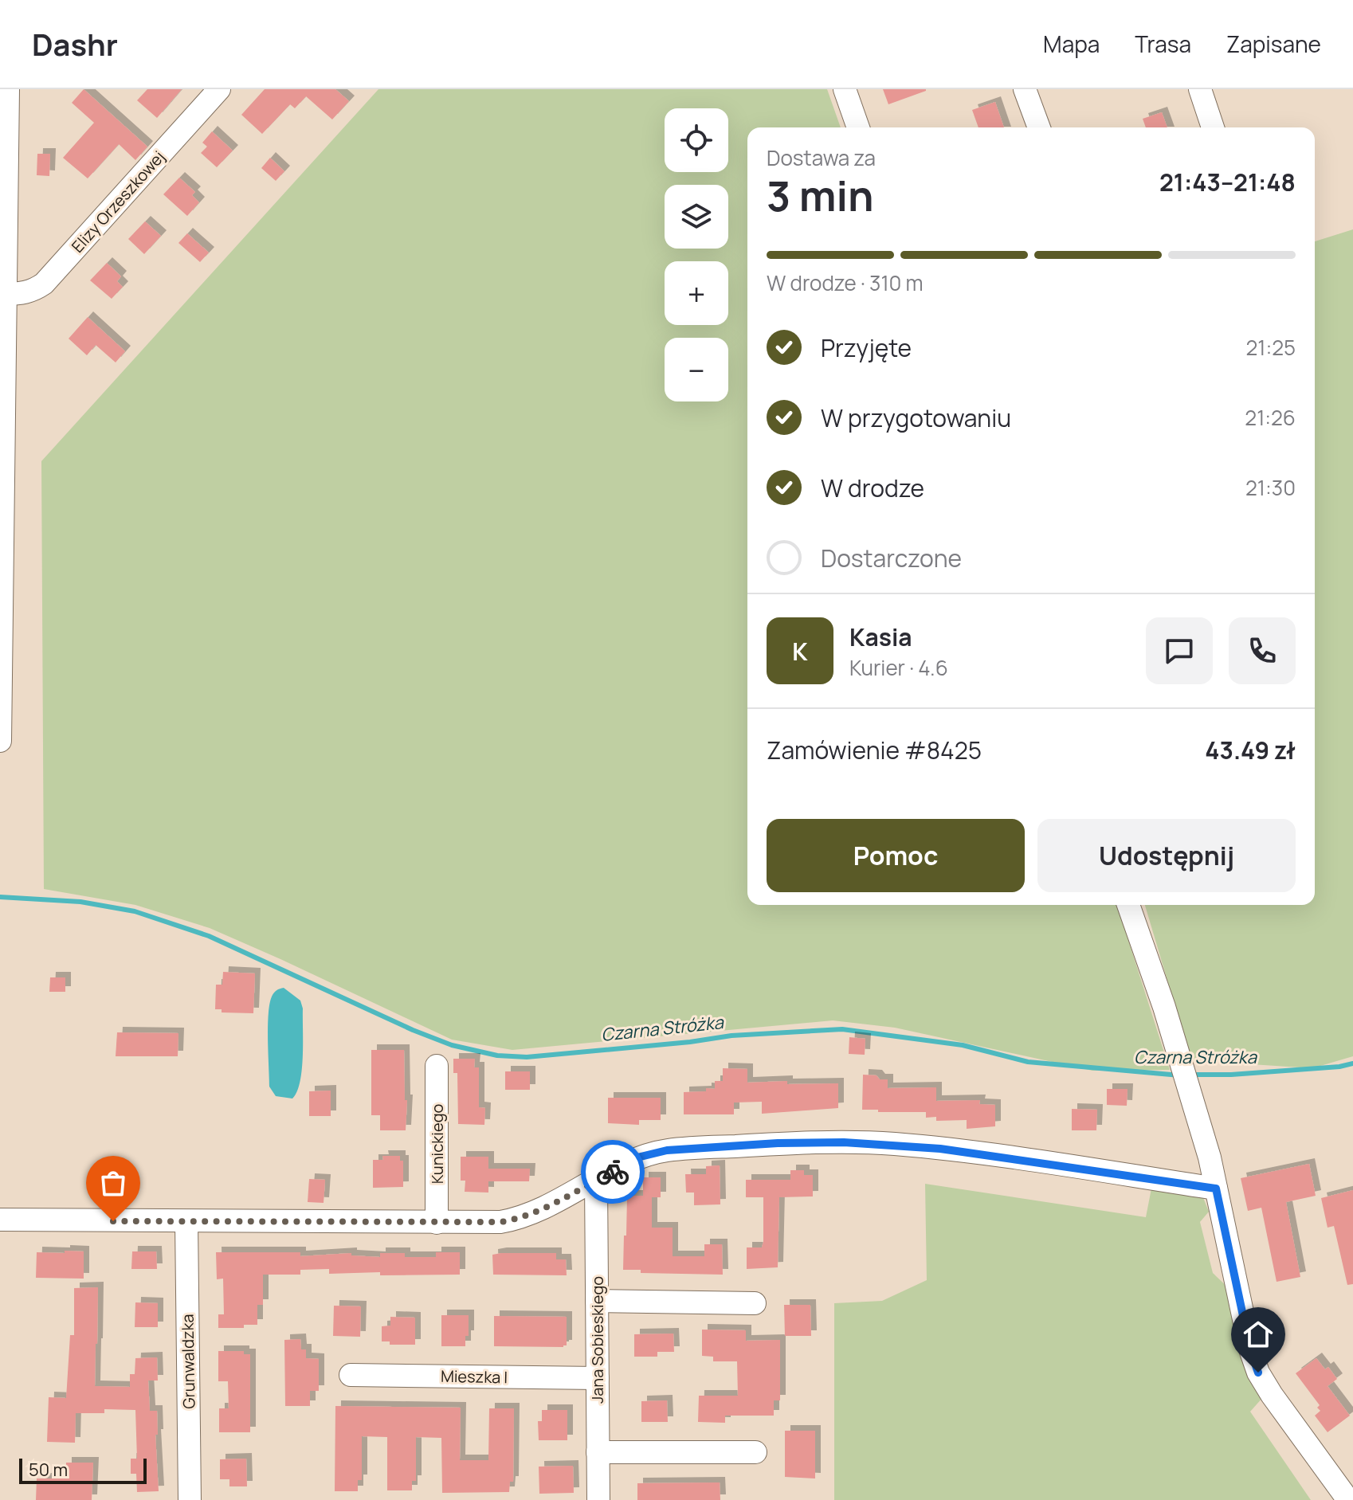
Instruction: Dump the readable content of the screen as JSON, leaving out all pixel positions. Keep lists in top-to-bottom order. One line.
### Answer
{"streets":{"street":["Elizy Orzeszkowej","Kunickiego","Jana Sobieskiego","Grunwaldzka","Mieszka I"]},"crossings":[["Jana Sobieskiego","Mieszka I"]],"water":["Czarna Stróżka"],"scale_bar":"50 m","page":{"header":"Dashr","nav":["Mapa","Trasa","Zapisane"],"map_buttons":["+","−"],"heading":["3 min","Dostawa za","21:43–21:48"],"panel":["Kasia","Kurier · 4.6","Zamówienie #8425","43.49 zł"],"bar":"W drodze · 310 m","list":[["Przyjęte","21:25"],["W przygotowaniu","21:26"],["W drodze","21:30"],"Dostarczone"],"round":"K","buttons":["Pomoc","Udostępnij"],"scale":"50 m"}}
